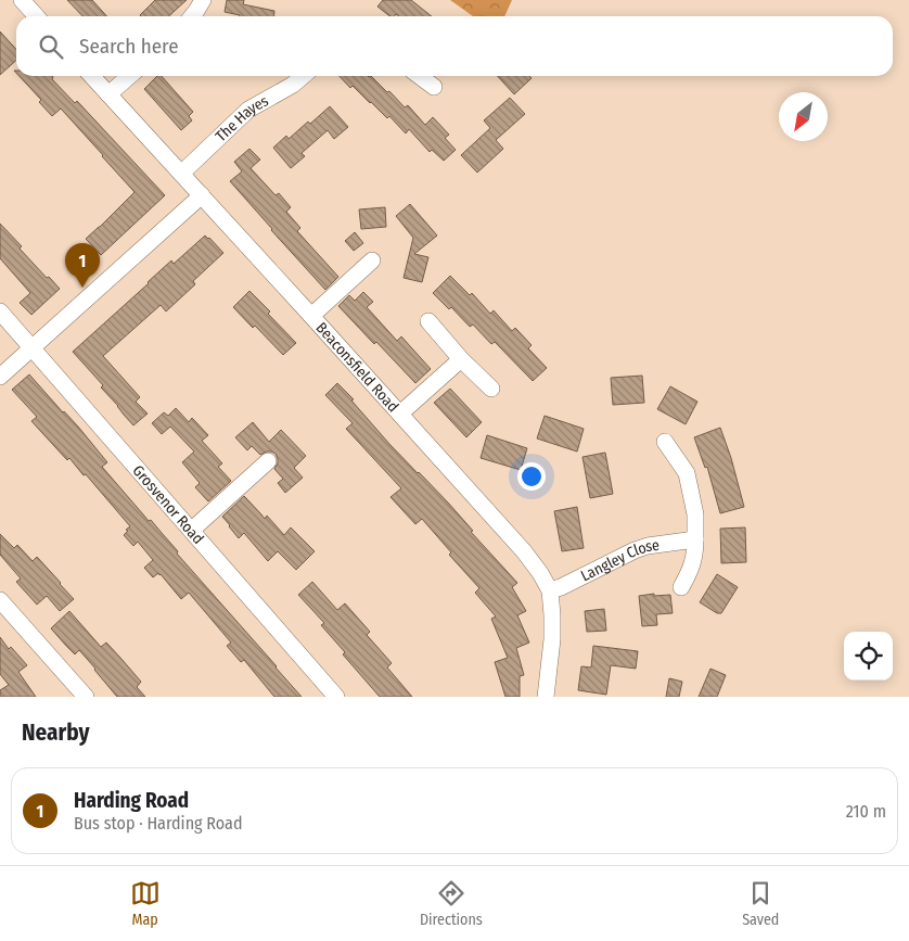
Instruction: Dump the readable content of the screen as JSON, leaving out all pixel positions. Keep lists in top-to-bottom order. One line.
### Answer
{"streets":{"street":["The Hayes","Beaconsfield Road","Grosvenor Road","Langley Close"]},"crossings":[["The Hayes","Beaconsfield Road"],["Beaconsfield Road","Langley Close"]],"north":"bottom left","page":{"search":"Search here","pins":"1","heading":"Nearby","list":[{"mark":"1","name":"Harding Road","note":"Bus stop · Harding Road","value":"210 m"}],"nav":["Map","Directions","Saved"]}}
